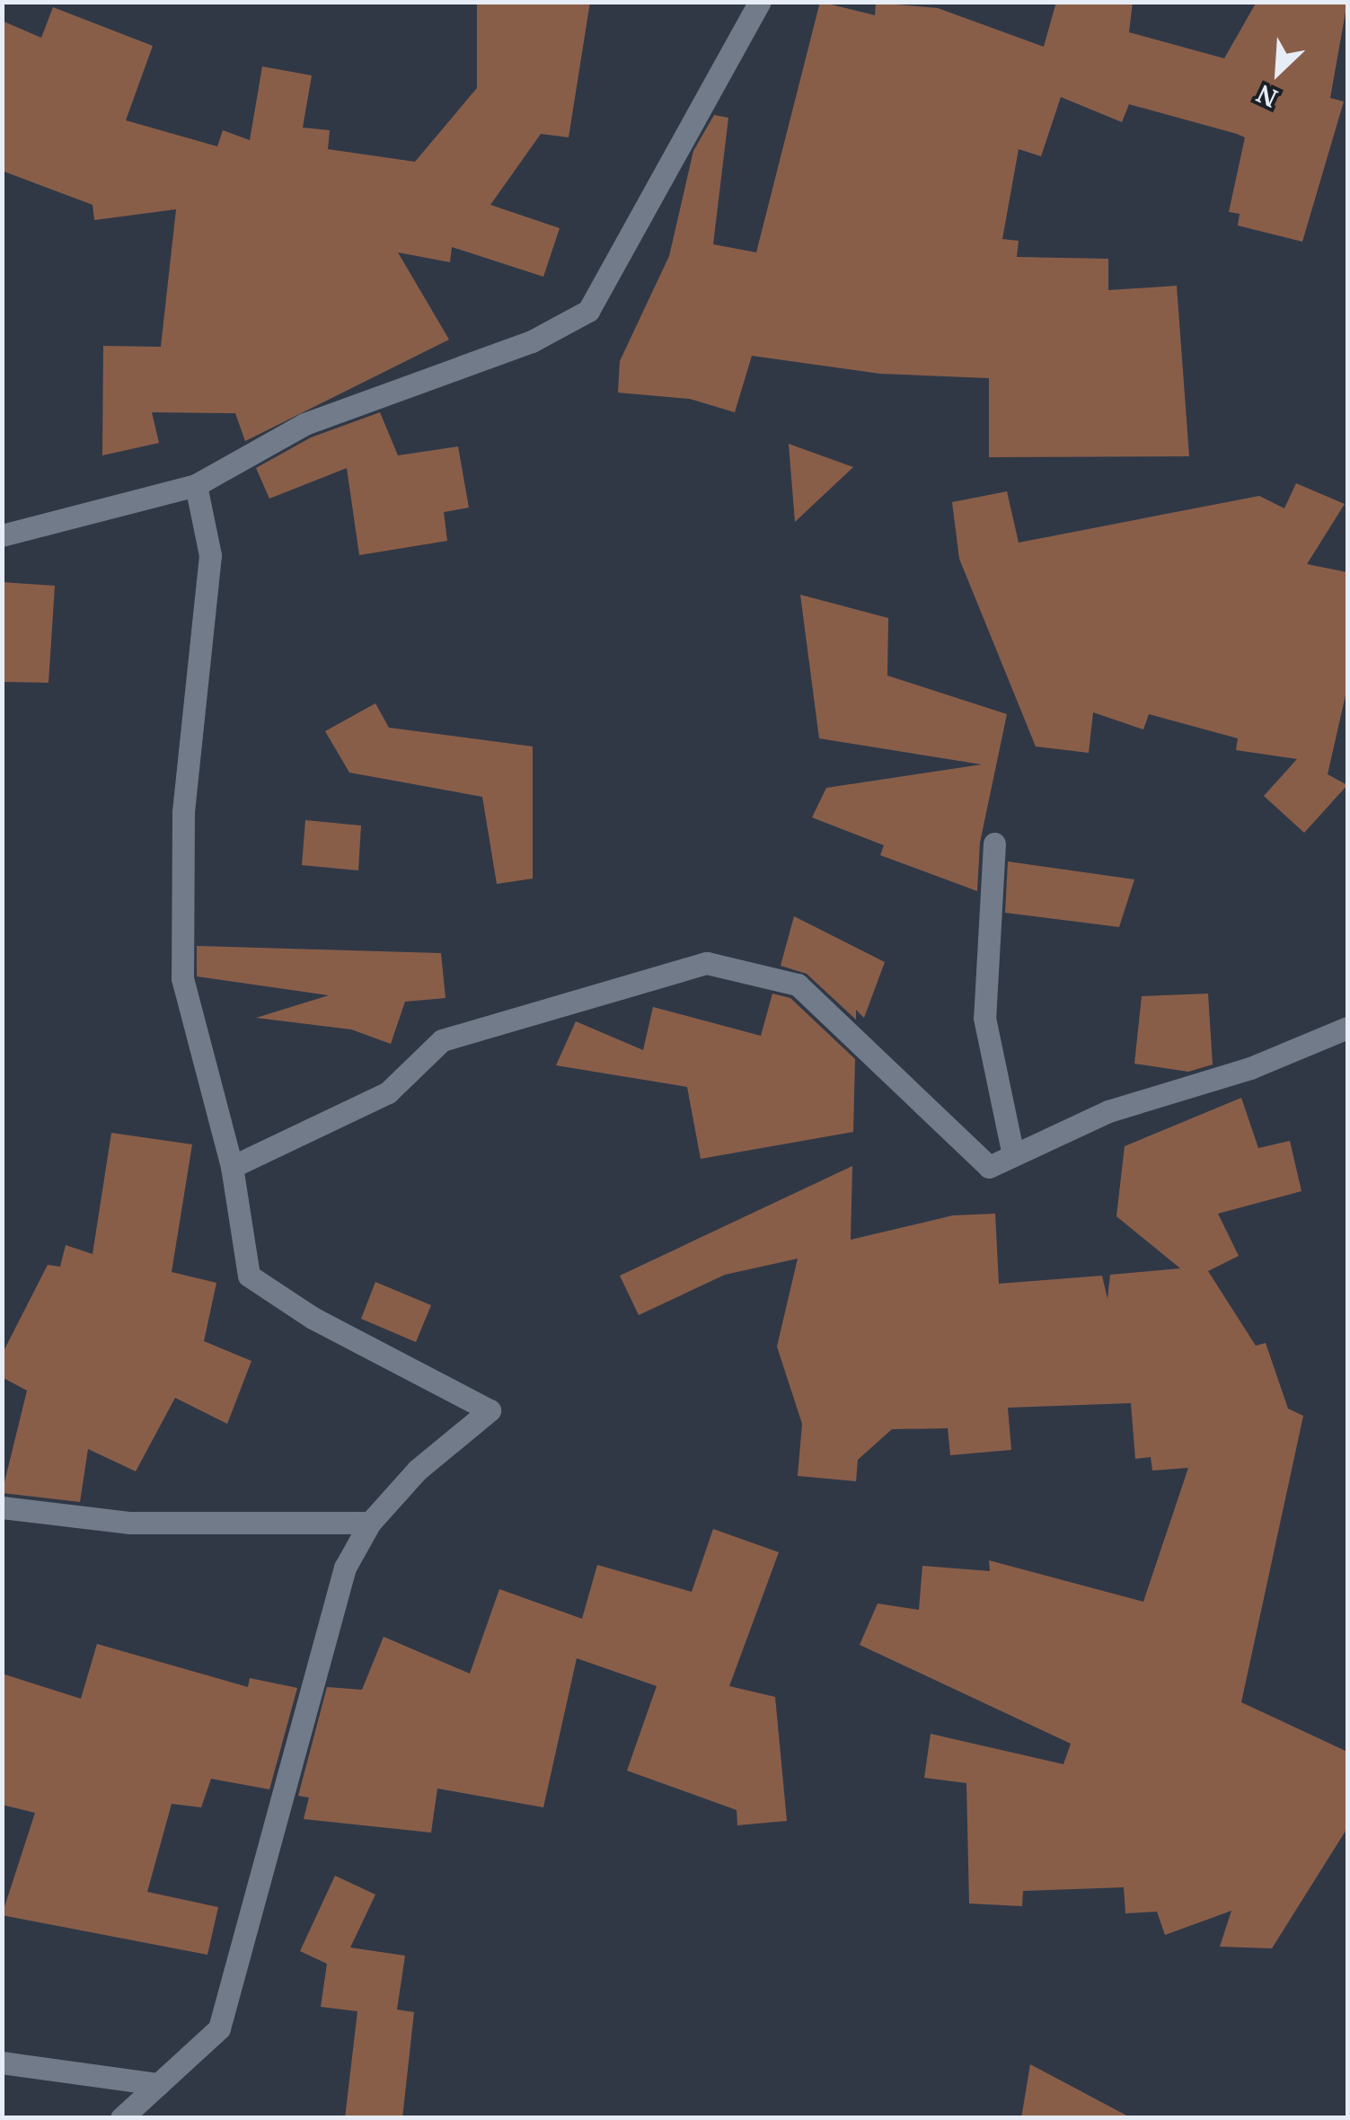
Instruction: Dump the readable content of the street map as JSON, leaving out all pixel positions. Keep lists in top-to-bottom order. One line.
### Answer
{"north":"bottom left"}
